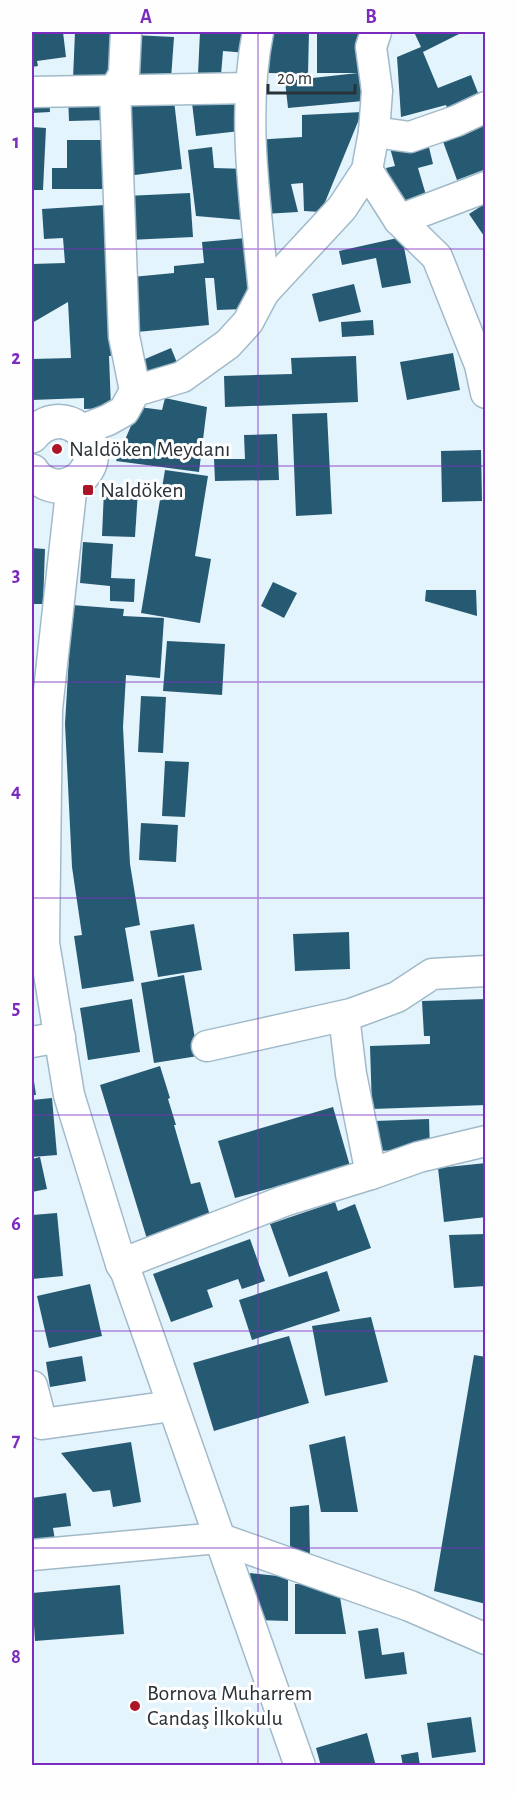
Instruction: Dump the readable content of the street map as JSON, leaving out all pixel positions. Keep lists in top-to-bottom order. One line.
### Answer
{"places":{"other":["Naldöken Meydanı","Bornova Muharrem Candaş İlkokulu"],"transit":["Naldöken"]},"scale_bar":"20 m","grid":{"columns":["A","B"],"rows":["1","2","3","4","5","6","7","8"]}}
